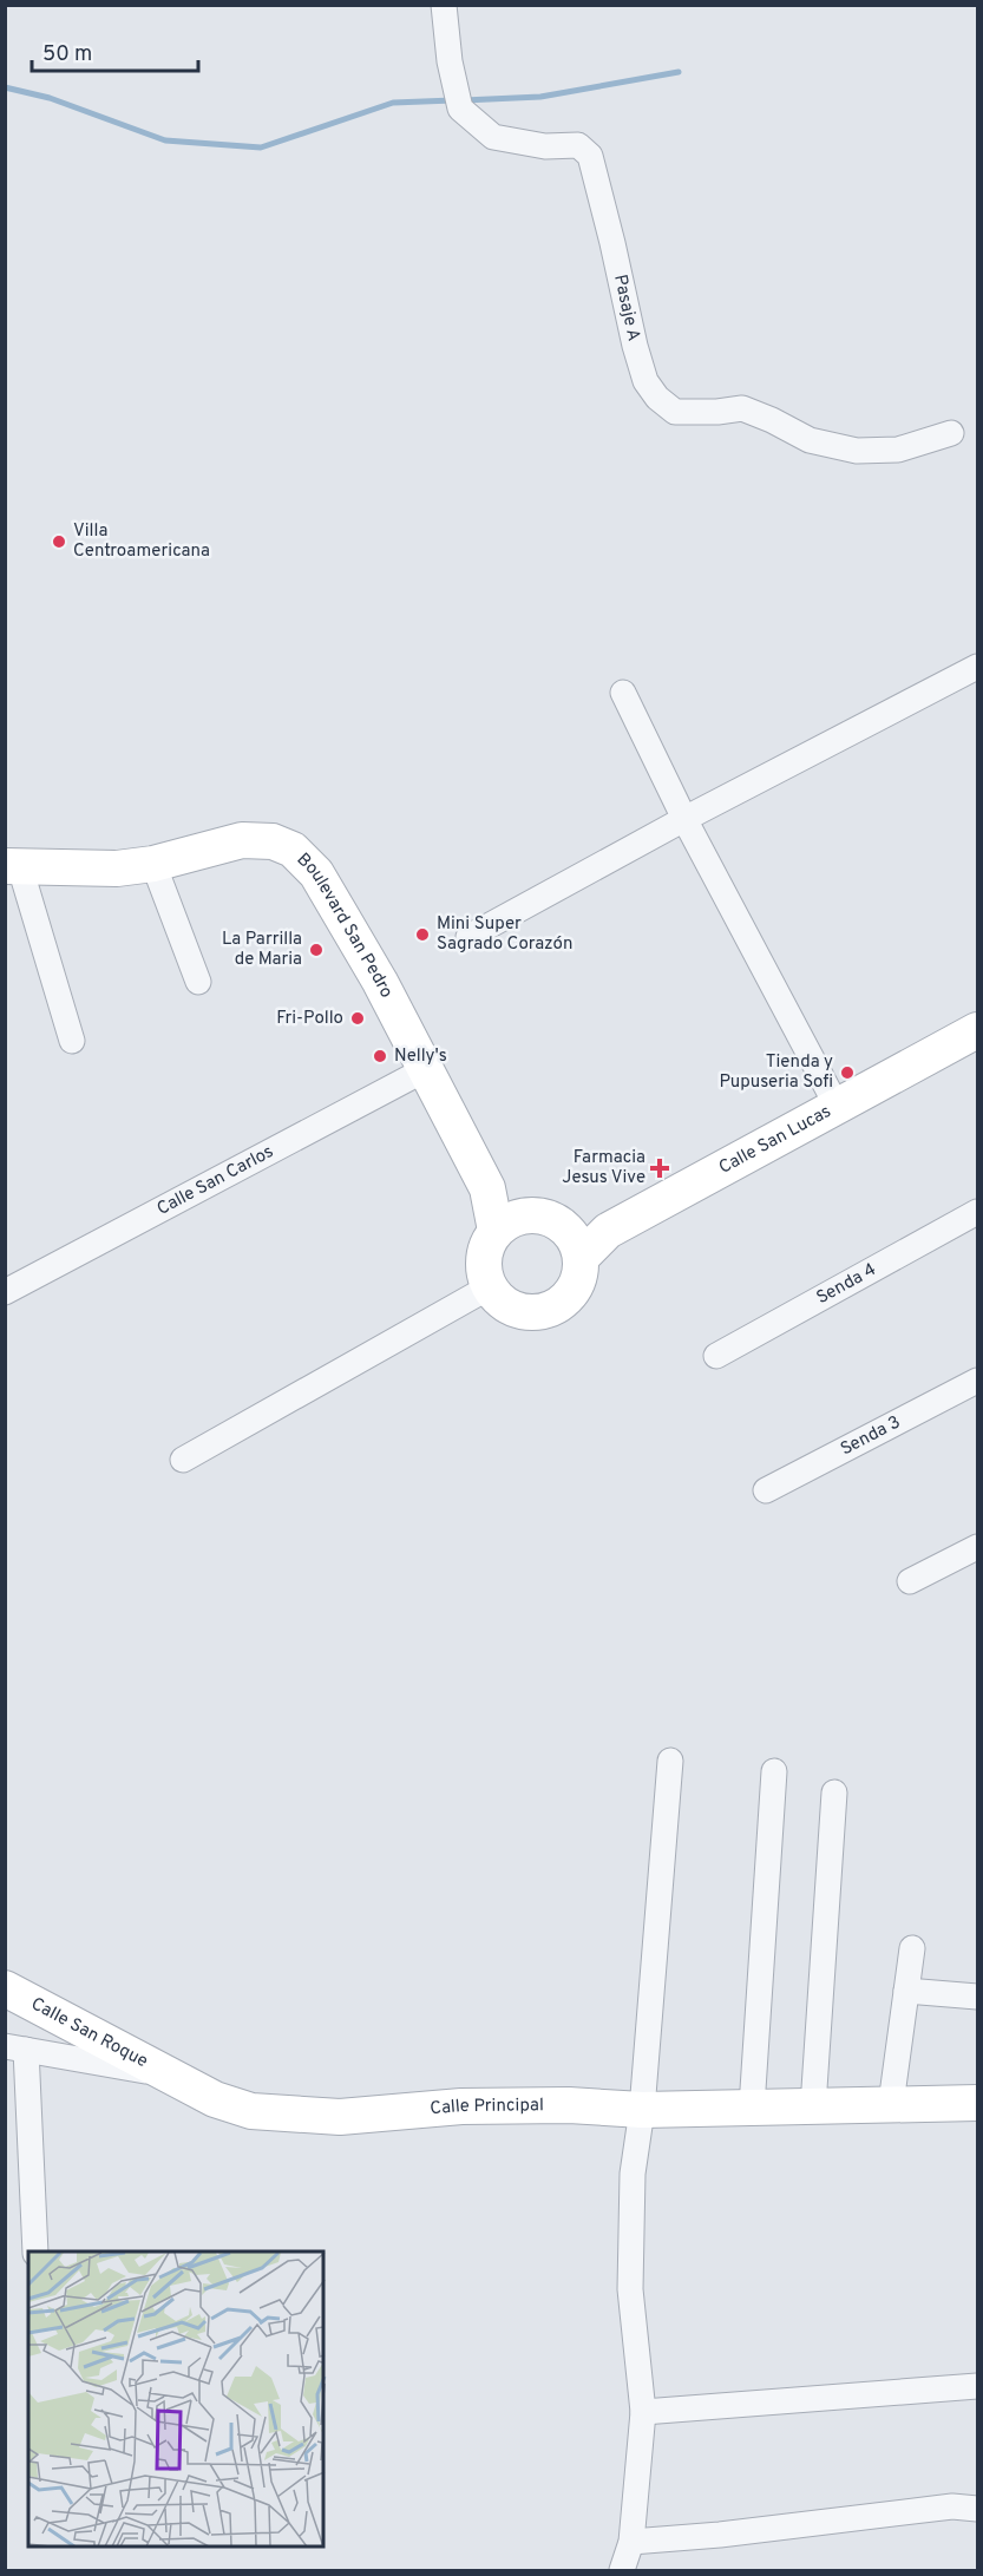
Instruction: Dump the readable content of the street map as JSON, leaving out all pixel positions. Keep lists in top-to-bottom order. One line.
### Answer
{"streets":{"street":["Pasaje A","Boulevard San Pedro","Calle San Lucas","Calle San Carlos","Senda 4","Senda 3","Calle San Roque","Calle Principal"]},"crossings":[["Boulevard San Pedro","Calle San Lucas"],["Boulevard San Pedro","Calle San Carlos"],["Calle San Roque","Calle Principal"]],"places":{"other":["Villa Centroamericana","Mini Super Sagrado Corazón","La Parrilla de Maria","Fri-Pollo","Nelly's","Tienda y Pupuseria Sofi"],"health":["Farmacia Jesus Vive"]},"scale_bar":"50 m"}
